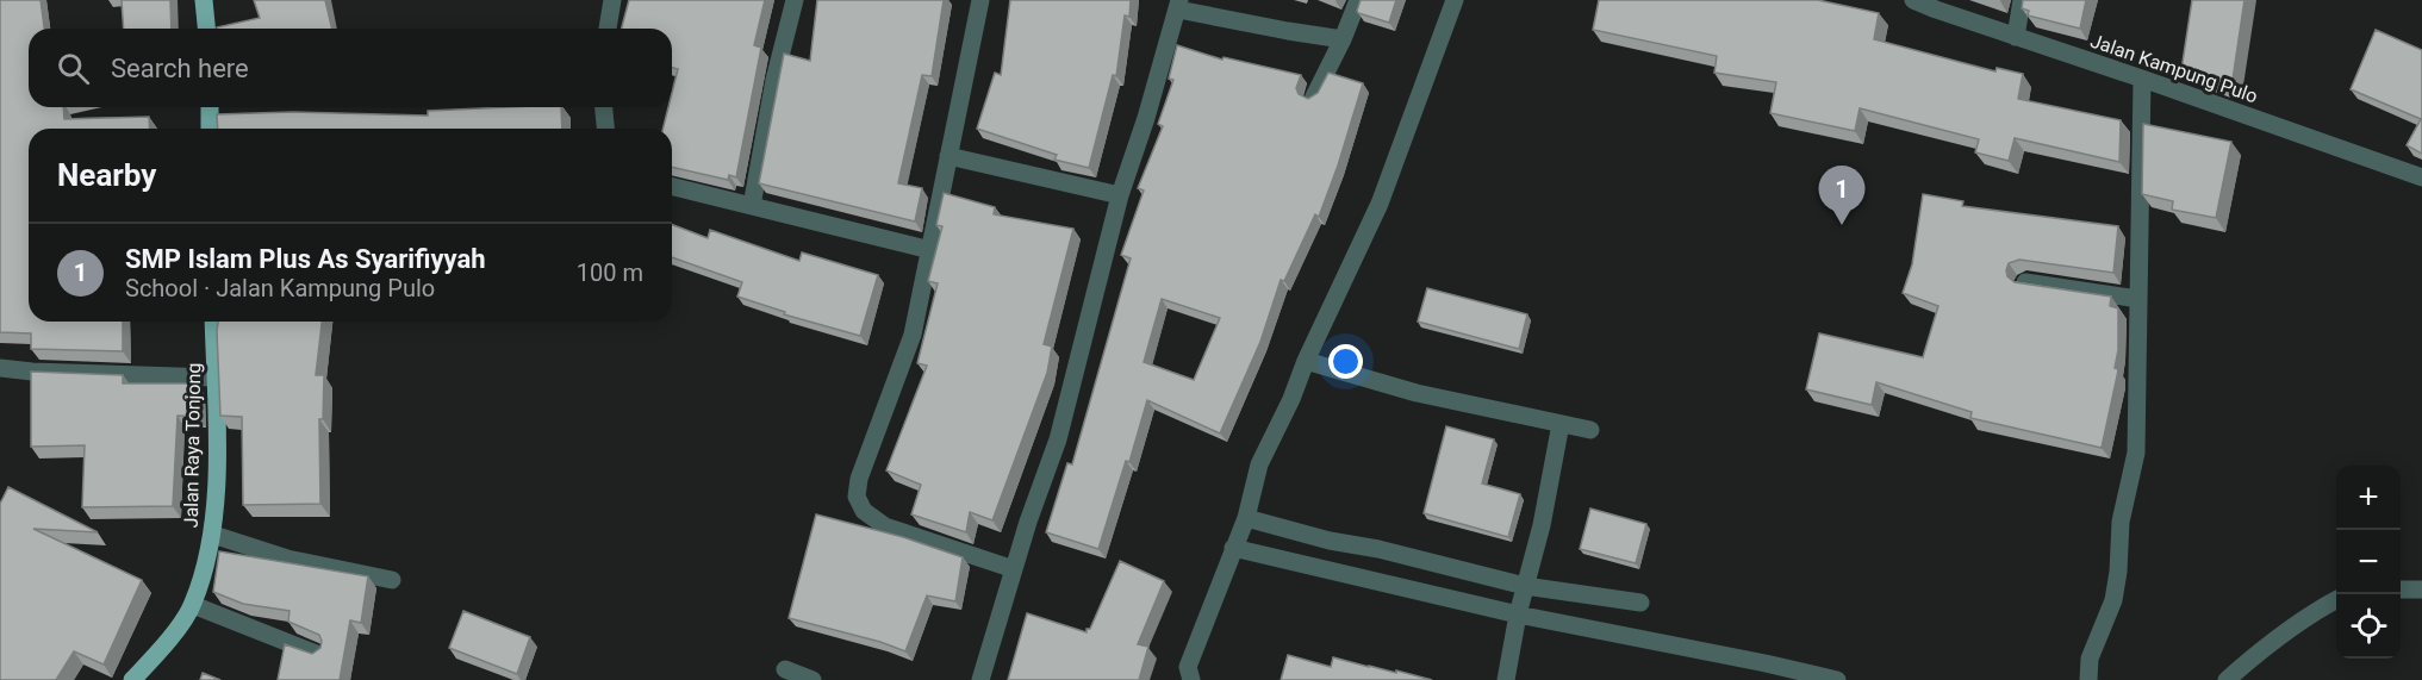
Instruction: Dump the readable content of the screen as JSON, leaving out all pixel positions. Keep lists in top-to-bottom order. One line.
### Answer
{"streets":{"main road":["Jalan Raya Tonjong"],"street":["Jalan Kampung Pulo"]},"page":{"search":"Search here","heading":"Nearby","pins":"1","list":[{"mark":"1","name":"SMP Islam Plus As Syarifiyyah","note":"School · Jalan Kampung Pulo","value":"100 m"}],"map_buttons":["+","−"]}}
